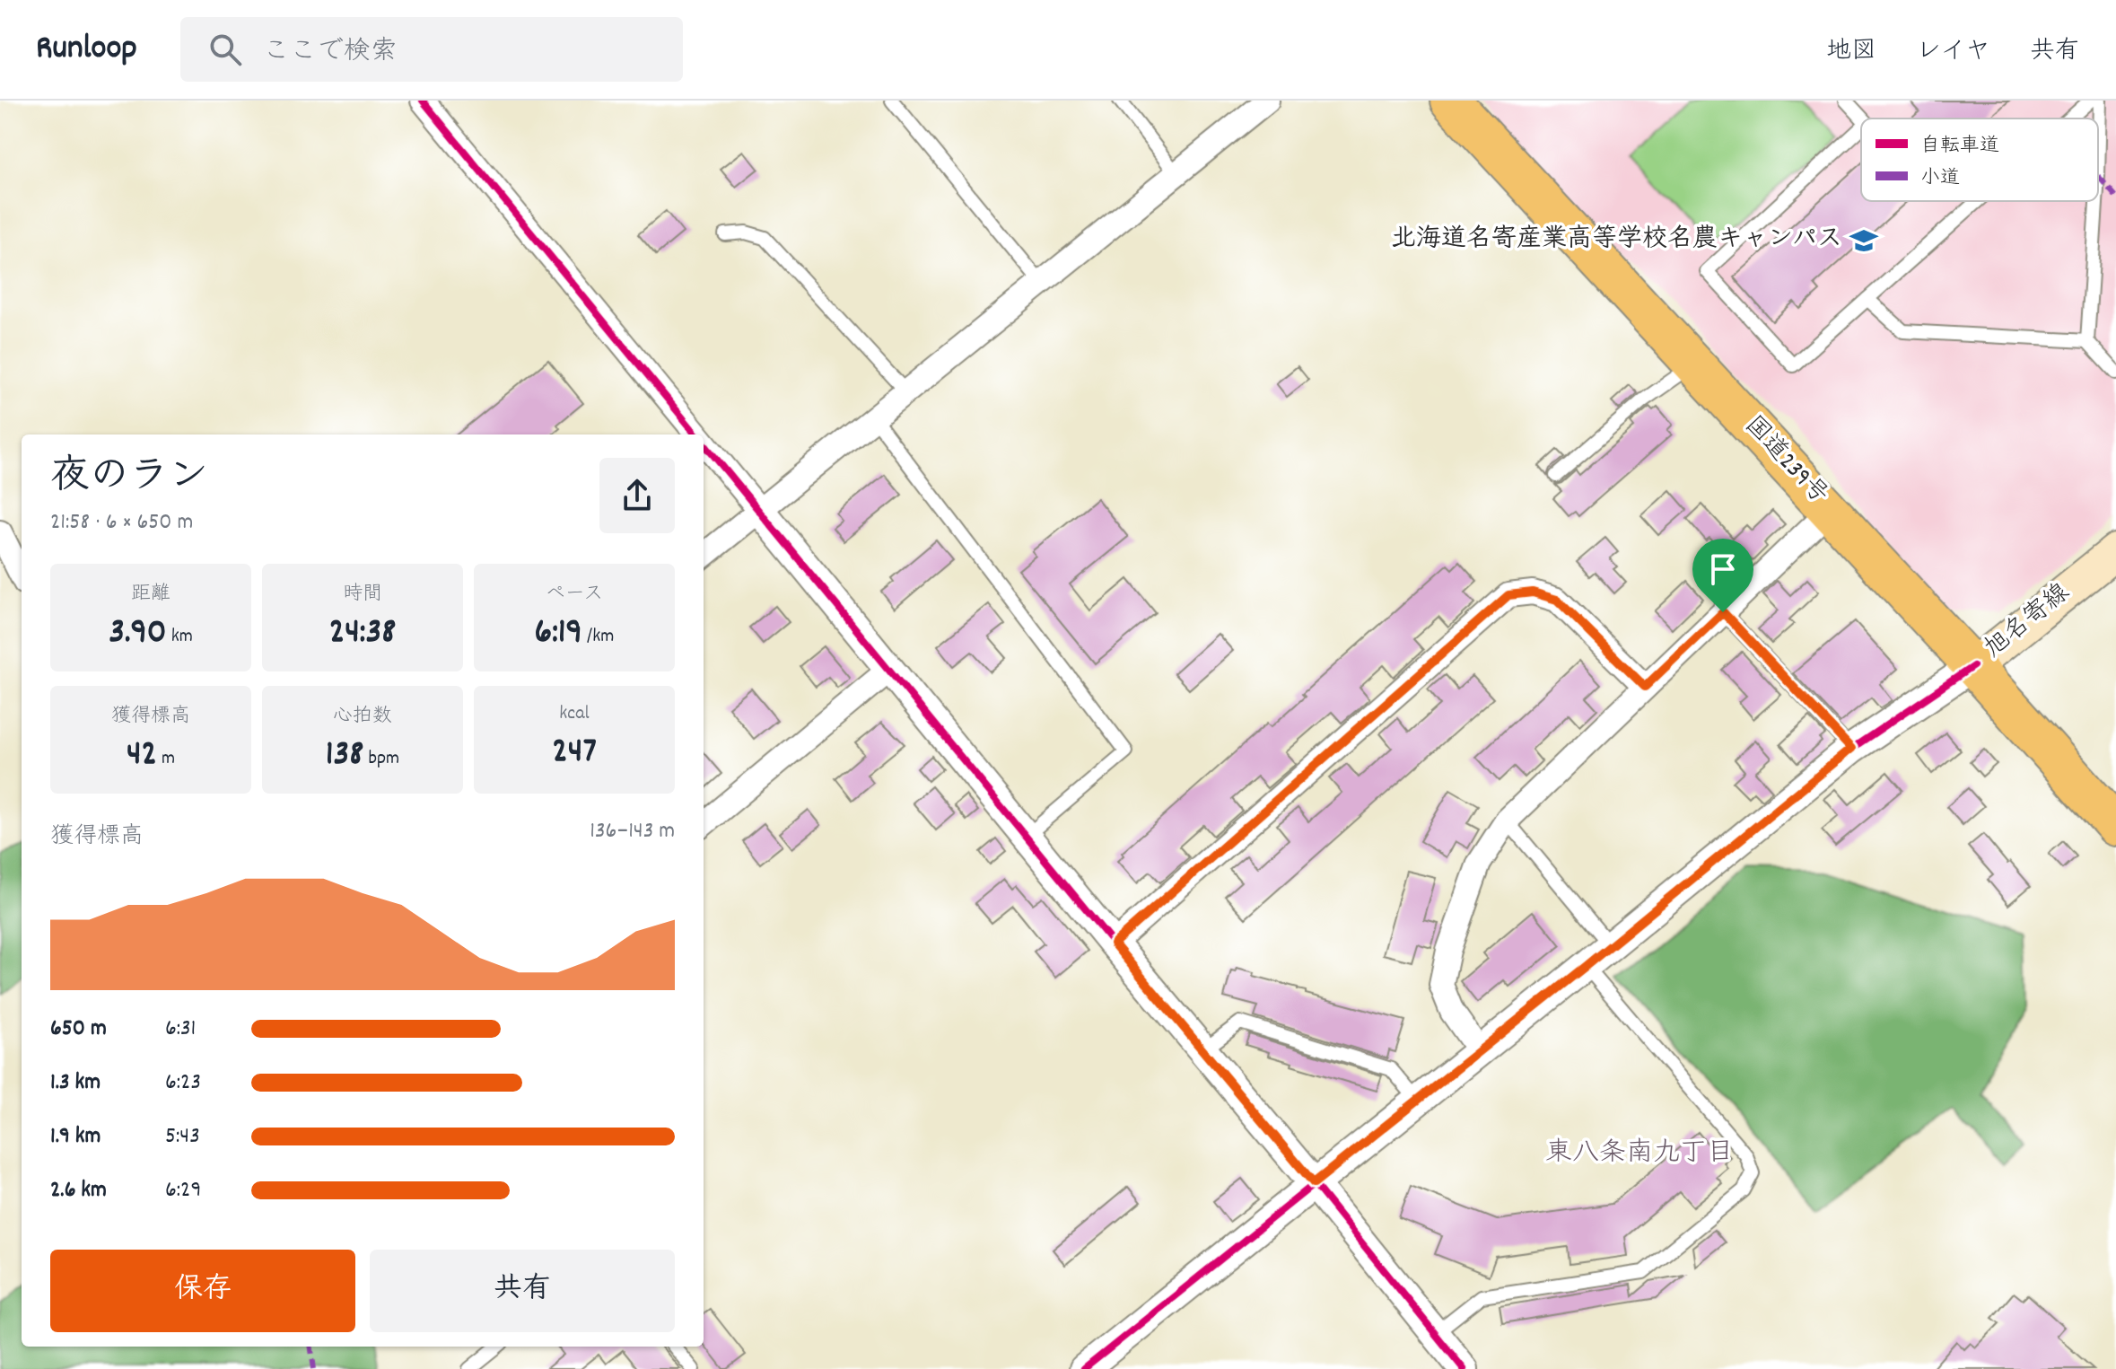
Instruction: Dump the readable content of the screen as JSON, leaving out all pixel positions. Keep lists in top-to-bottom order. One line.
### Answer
{"streets":{"highway":["国道239号"],"main road":["旭名寄線"]},"crossings":[["国道239号","旭名寄線"]],"districts":["東八条南九丁目"],"places":{"school or university":["北海道名寄産業高等学校名農キャンパス"]},"legend":["自転車道","小道"],"page":{"header":"Runloop","search":"ここで検索","nav":["地図","レイヤ","共有"],"heading":["夜のラン","21:58 · 6 × 650 m"],"stats":[["距離","3.90 km"],["時間","24:38"],["ペース","6:19 /km"],["獲得標高","42 m"],["心拍数","138 bpm"],["kcal","247"]],"chart":["獲得標高","136–143 m"],"list":[{"name":"650 m","note":"6:31"},{"name":"1.3 km","note":"6:23"},{"name":"1.9 km","note":"5:43"},{"name":"2.6 km","note":"6:29"}],"buttons":["保存","共有"]}}
